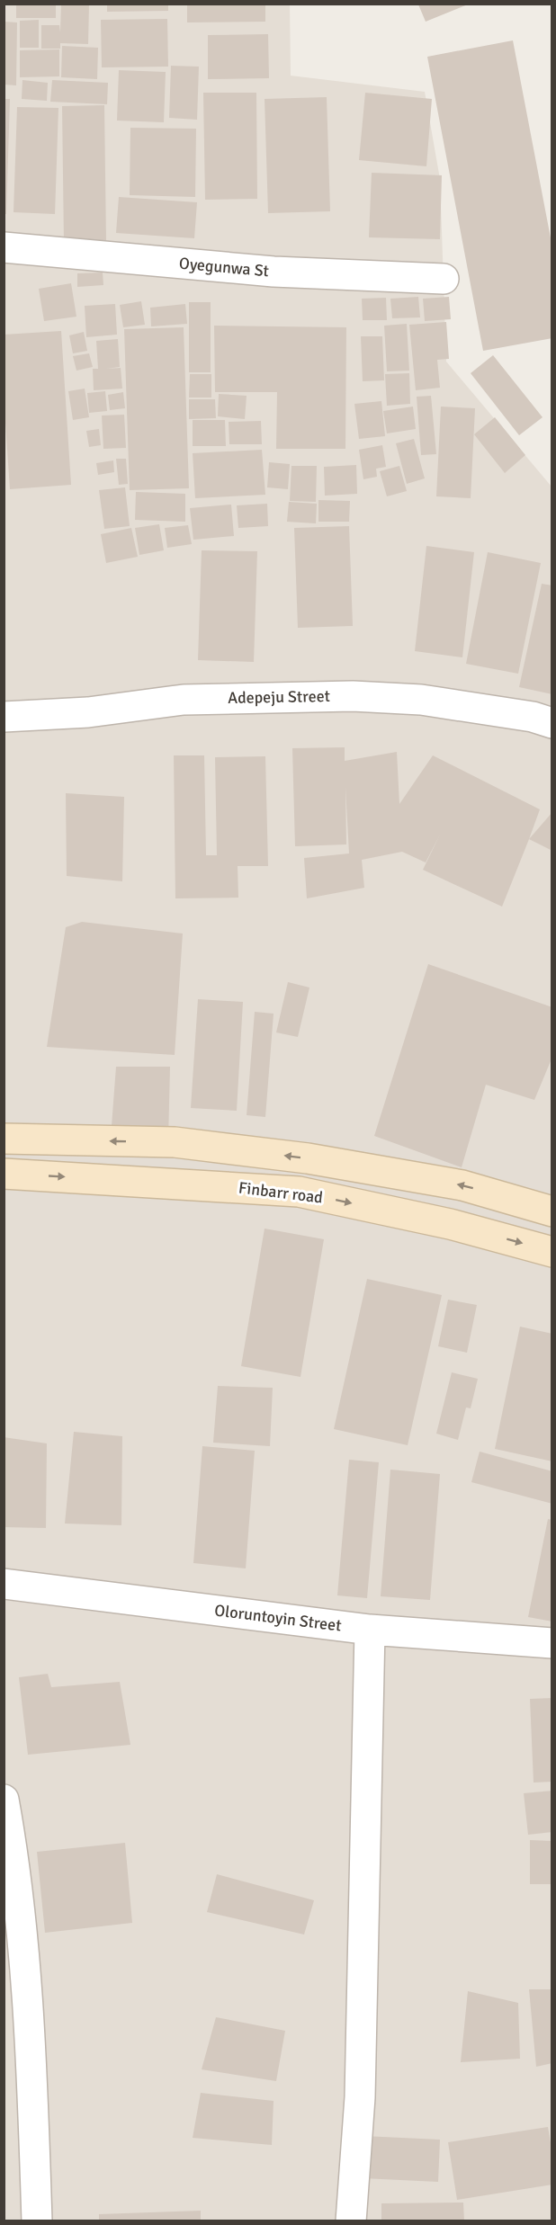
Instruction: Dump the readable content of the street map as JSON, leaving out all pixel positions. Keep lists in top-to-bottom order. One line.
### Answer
{"streets":{"main road":["Finbarr road"],"street":["Oyegunwa St","Adepeju Street","Oloruntoyin Street"]}}
